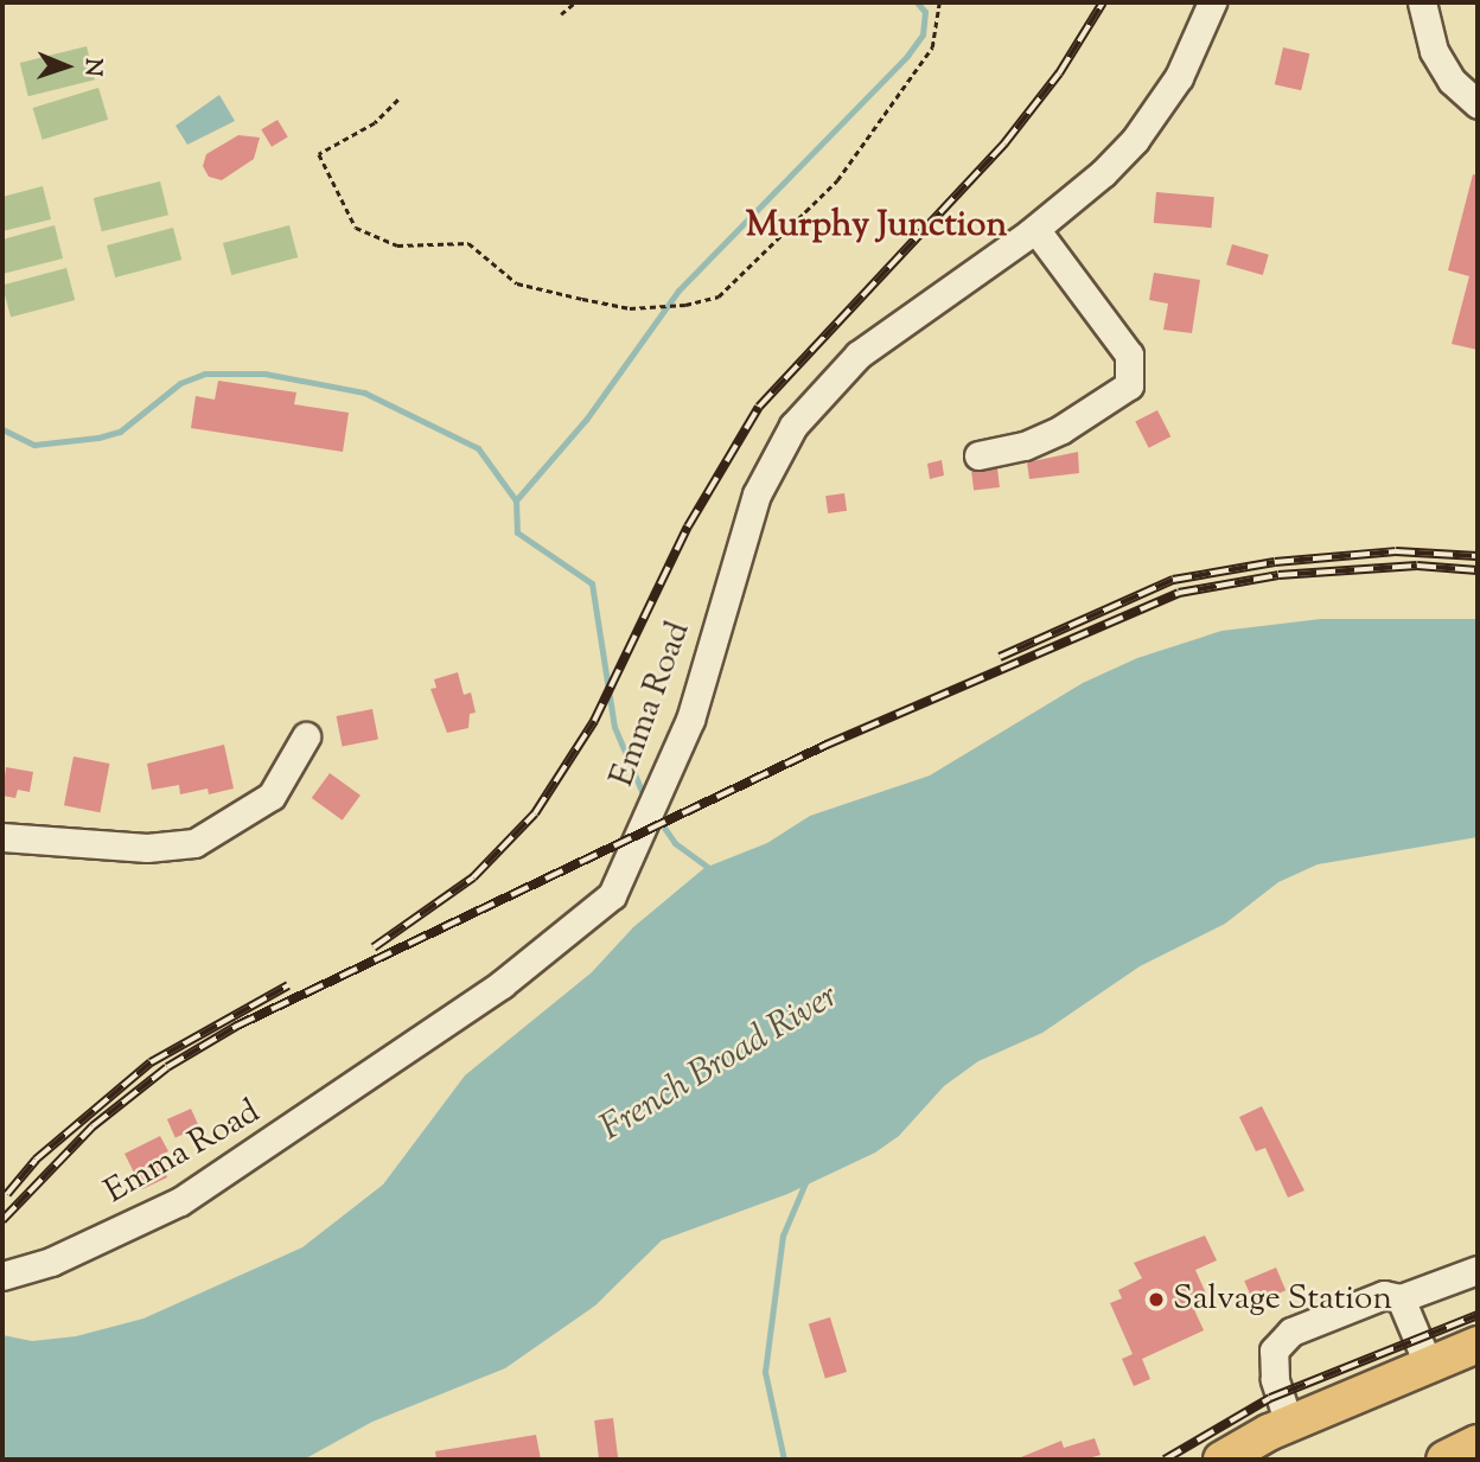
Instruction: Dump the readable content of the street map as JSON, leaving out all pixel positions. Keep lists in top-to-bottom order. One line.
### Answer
{"streets":{"street":["Emma Road"]},"districts":["Murphy Junction"],"water":["French Broad River"],"places":["Salvage Station"],"north":"right"}
